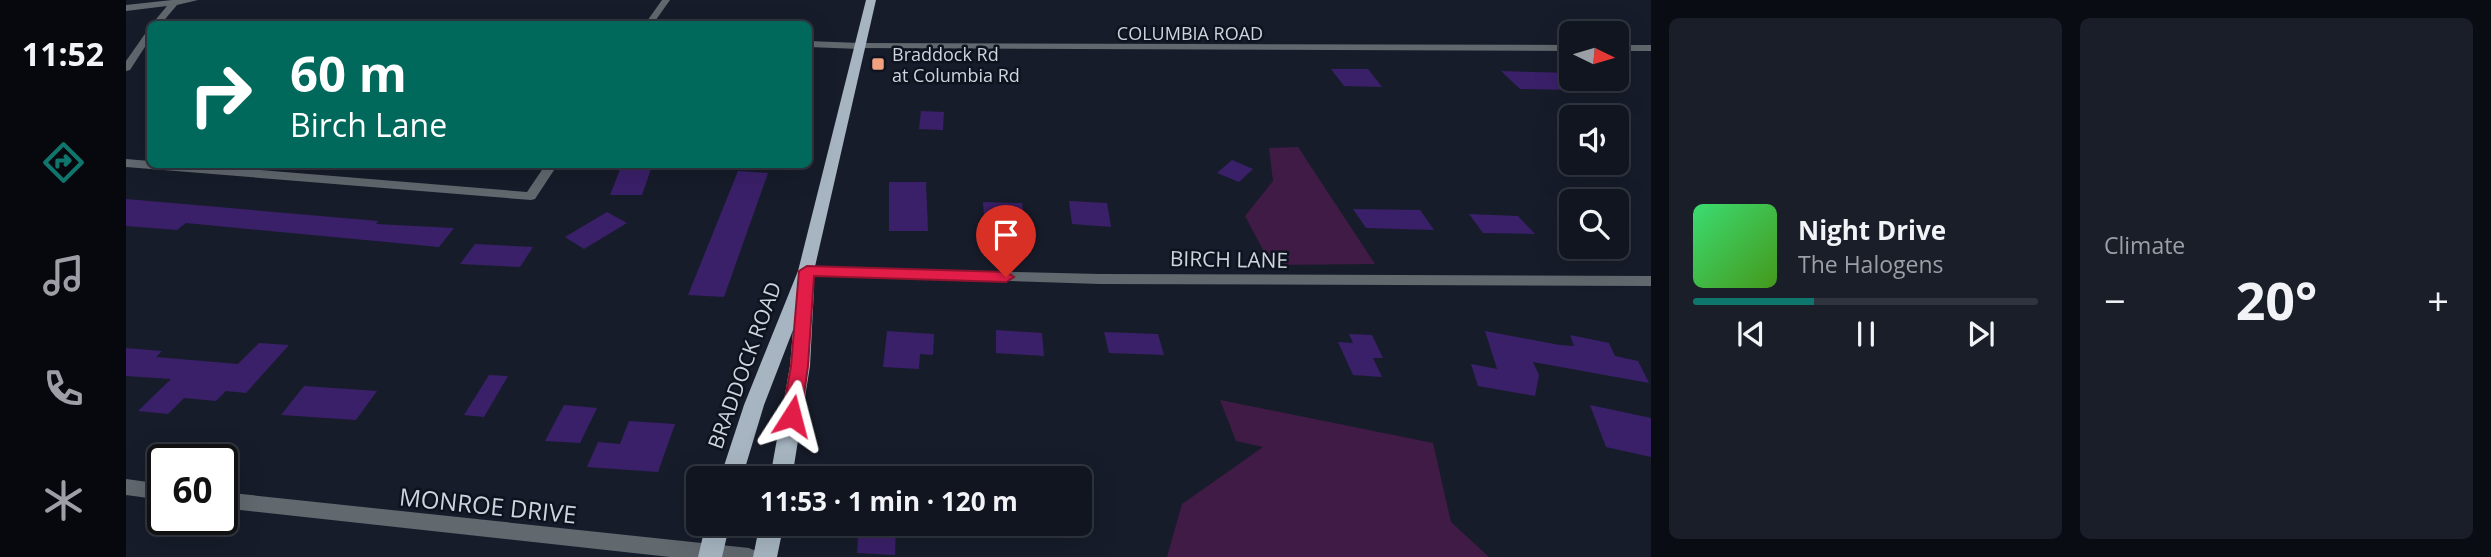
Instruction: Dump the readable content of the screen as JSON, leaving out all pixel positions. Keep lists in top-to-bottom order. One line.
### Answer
{"streets":{"main road":["BRADDOCK ROAD"],"street":["COLUMBIA ROAD","BIRCH LANE","MONROE DRIVE"]},"crossings":[["COLUMBIA ROAD","BRADDOCK ROAD"],["BIRCH LANE","BRADDOCK ROAD"]],"places":{"transit":["Braddock Rd at Columbia Rd"]},"north":"right","page":{"tabs":"11:52","tile":"Climate","turn":["60 m","Birch Lane"],"song":["Night Drive","The Halogens"],"heat":["−","20°","+"],"limit":"60","trip":"11:53 · 1 min · 120 m"}}
